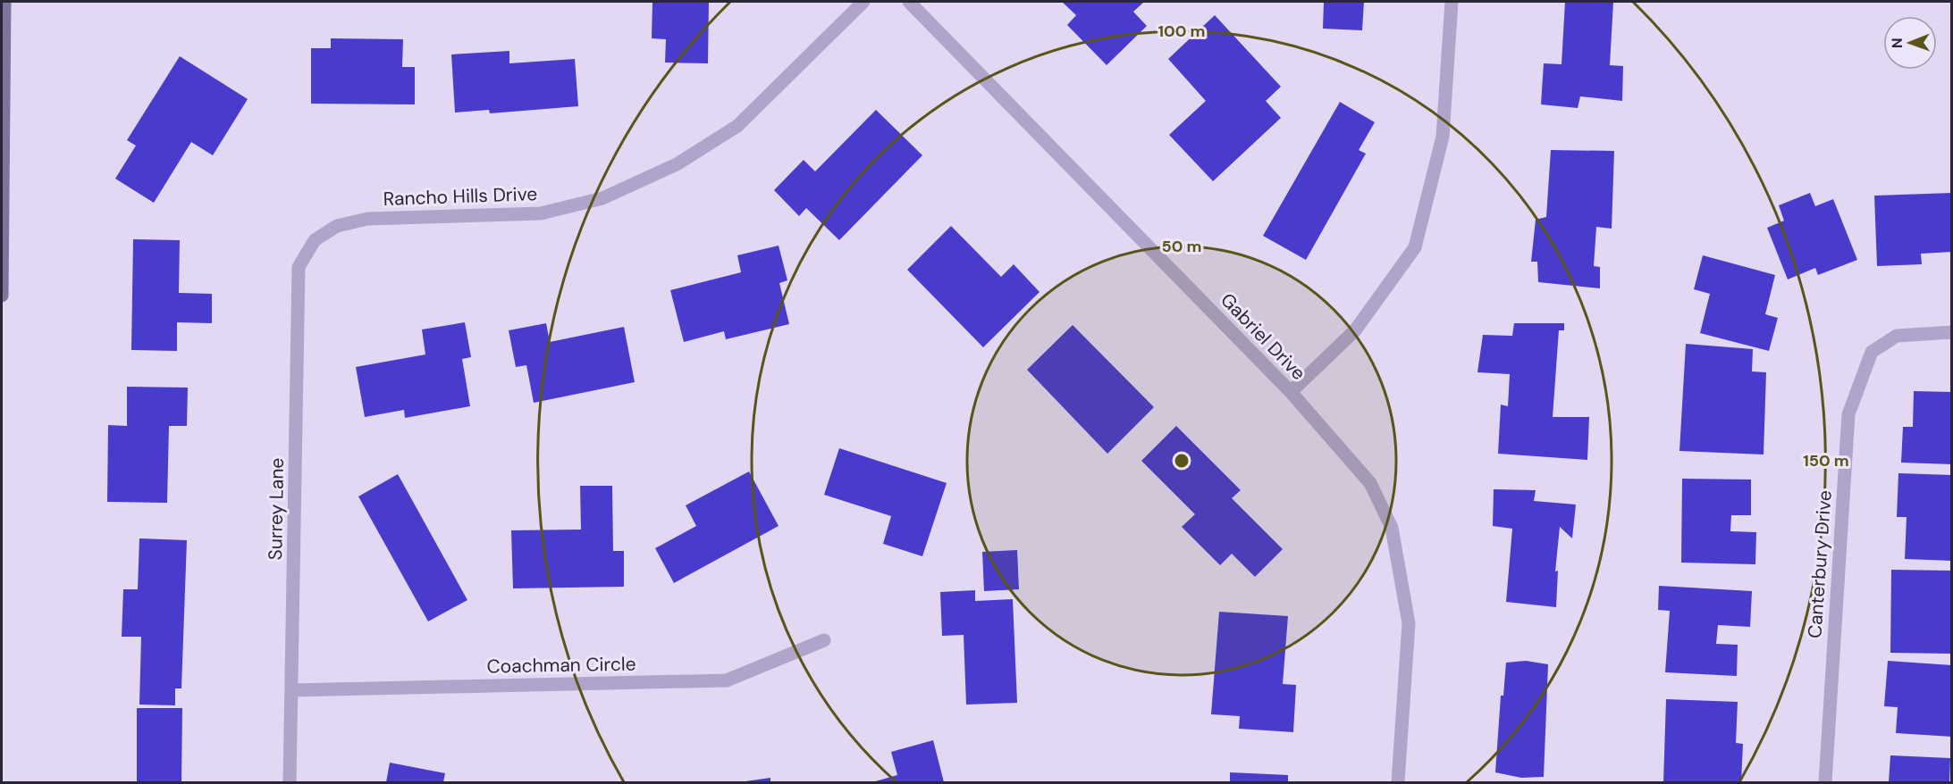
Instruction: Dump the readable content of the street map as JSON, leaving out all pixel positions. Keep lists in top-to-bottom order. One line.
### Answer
{"streets":{"street":["Rancho Hills Drive","Gabriel Drive","Surrey Lane","Canterbury Drive","Coachman Circle"]},"crossings":[["Rancho Hills Drive","Surrey Lane"],["Surrey Lane","Coachman Circle"]],"north":"left","rings":["100 m","50 m","150 m"]}
